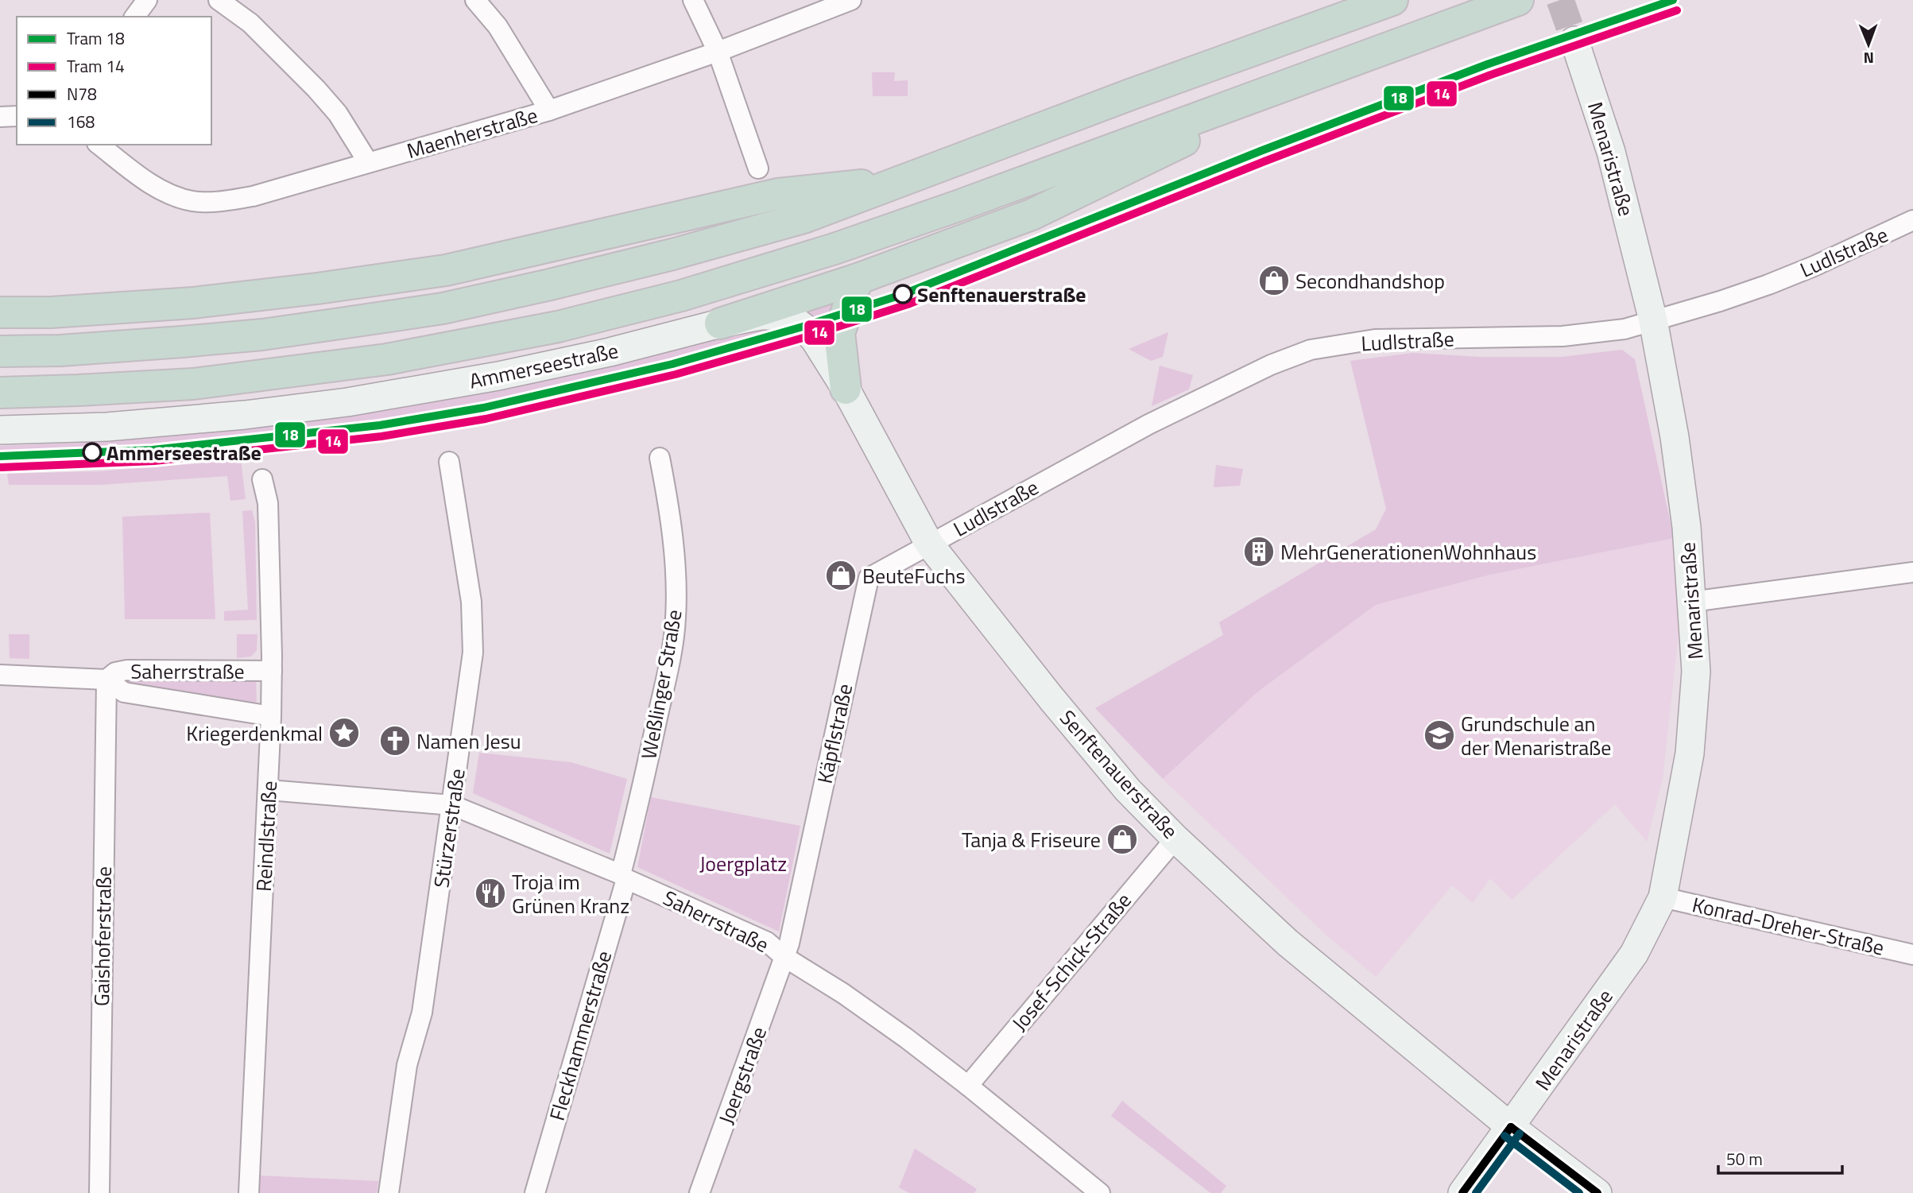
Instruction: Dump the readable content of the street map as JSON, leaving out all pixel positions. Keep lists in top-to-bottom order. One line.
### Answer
{"streets":{"street":["Maenherstraße","Menaristraße","Ludlstraße","Ammerseestraße","Saherrstraße","Weßlinger Straße","Käpflstraße","Senftenauerstraße","Stürzerstraße","Reindlstraße","Konrad-Dreher-Straße","Gaishoferstraße","Josef-Schick-Straße","Fleckhammerstraße","Joergstraße"]},"crossings":[["Menaristraße","Ludlstraße"],["Menaristraße","Senftenauerstraße"],["Menaristraße","Konrad-Dreher-Straße"],["Ludlstraße","Käpflstraße"],["Ludlstraße","Senftenauerstraße"],["Ammerseestraße","Senftenauerstraße"],["Saherrstraße","Weßlinger Straße"],["Saherrstraße","Käpflstraße"],["Saherrstraße","Stürzerstraße"],["Saherrstraße","Reindlstraße"],["Saherrstraße","Gaishoferstraße"],["Saherrstraße","Josef-Schick-Straße"],["Saherrstraße","Fleckhammerstraße"],["Saherrstraße","Joergstraße"],["Weßlinger Straße","Fleckhammerstraße"],["Käpflstraße","Senftenauerstraße"],["Käpflstraße","Joergstraße"],["Senftenauerstraße","Josef-Schick-Straße"]],"parks":["Joergplatz"],"places":{"shop":["Secondhandshop","BeuteFuchs","Tanja & Friseure"],"other":["Senftenauerstraße","Ammerseestraße"],"building":["MehrGenerationenWohnhaus"],"place":["Kriegerdenkmal"],"school or university":["Grundschule an der Menaristraße"],"church":["Namen Jesu"],"restaurant":["Troja im Grünen Kranz"]},"lines":["tram line 18","tram line 14","transit line N78","transit line 168"],"legend":["Tram 18","Tram 14","N78","168"],"scale_bar":"50 m","north":"bottom"}
